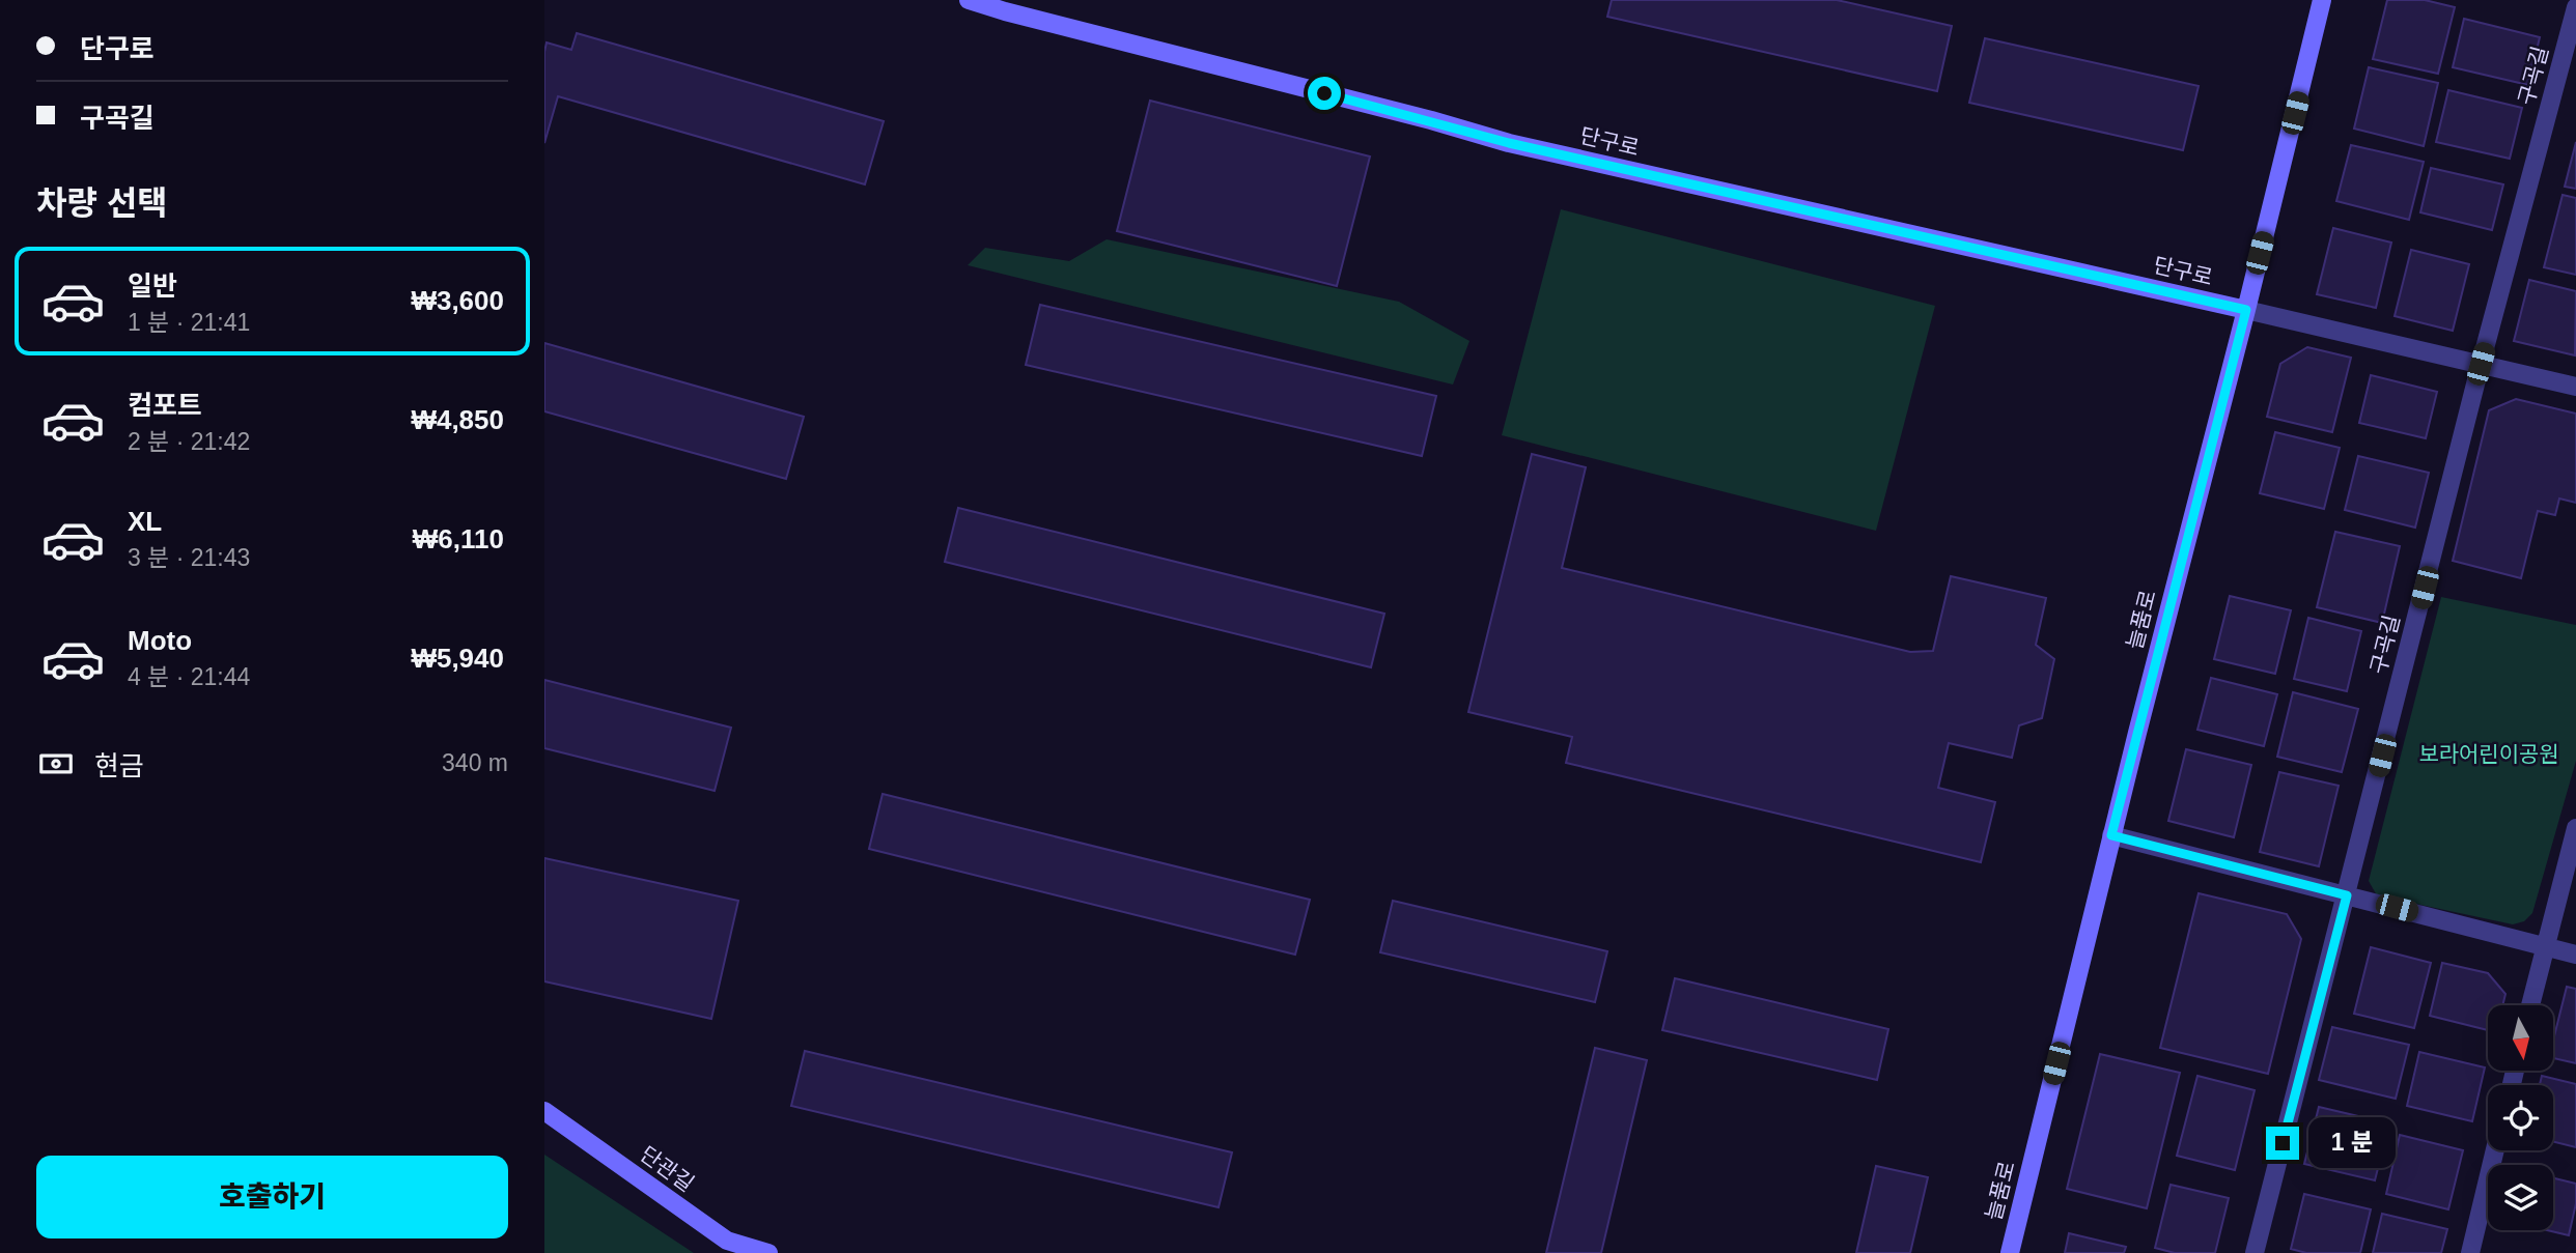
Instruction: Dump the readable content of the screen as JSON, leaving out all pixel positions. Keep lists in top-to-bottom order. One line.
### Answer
{"streets":{"street":["구곡길","단구로","늘품로","단관길"]},"crossings":[["단구로","늘품로"]],"parks":["보라어린이공원"],"north":"bottom","page":{"banner":["단구로","구곡길"],"heading":"차량 선택","list":[{"name":"일반","note":"1 분 · 21:41","value":"₩3,600"},{"name":"컴포트","note":"2 분 · 21:42","value":"₩4,850"},{"name":"XL","note":"3 분 · 21:43","value":"₩6,110"},{"name":"Moto","note":"4 분 · 21:44","value":"₩5,940"}],"pay":["현금","340 m"],"bubble":"1 분","buttons":"호출하기"}}
